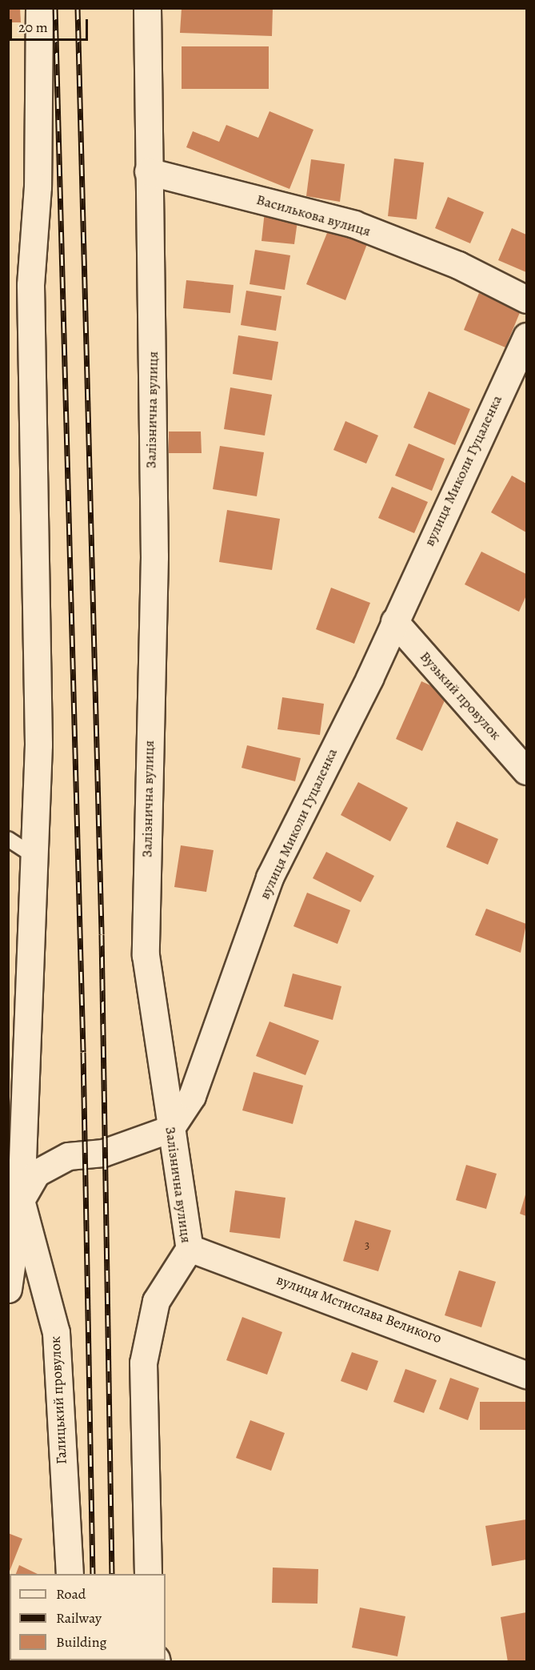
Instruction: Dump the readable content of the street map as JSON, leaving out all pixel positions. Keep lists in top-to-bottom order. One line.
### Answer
{"streets":{"street":["Василькова вулиця","Залізнична вулиця","вулиця Миколи Гуцаленка","Вузький провулок","вулиця Мстислава Великого","Галицький провулок"]},"crossings":[["Василькова вулиця","Залізнична вулиця"],["Залізнична вулиця","вулиця Миколи Гуцаленка"],["Залізнична вулиця","вулиця Мстислава Великого"],["вулиця Миколи Гуцаленка","Вузький провулок"]],"house_numbers":["3"],"legend":["Road","Railway","Building"],"scale_bar":"20 m"}
